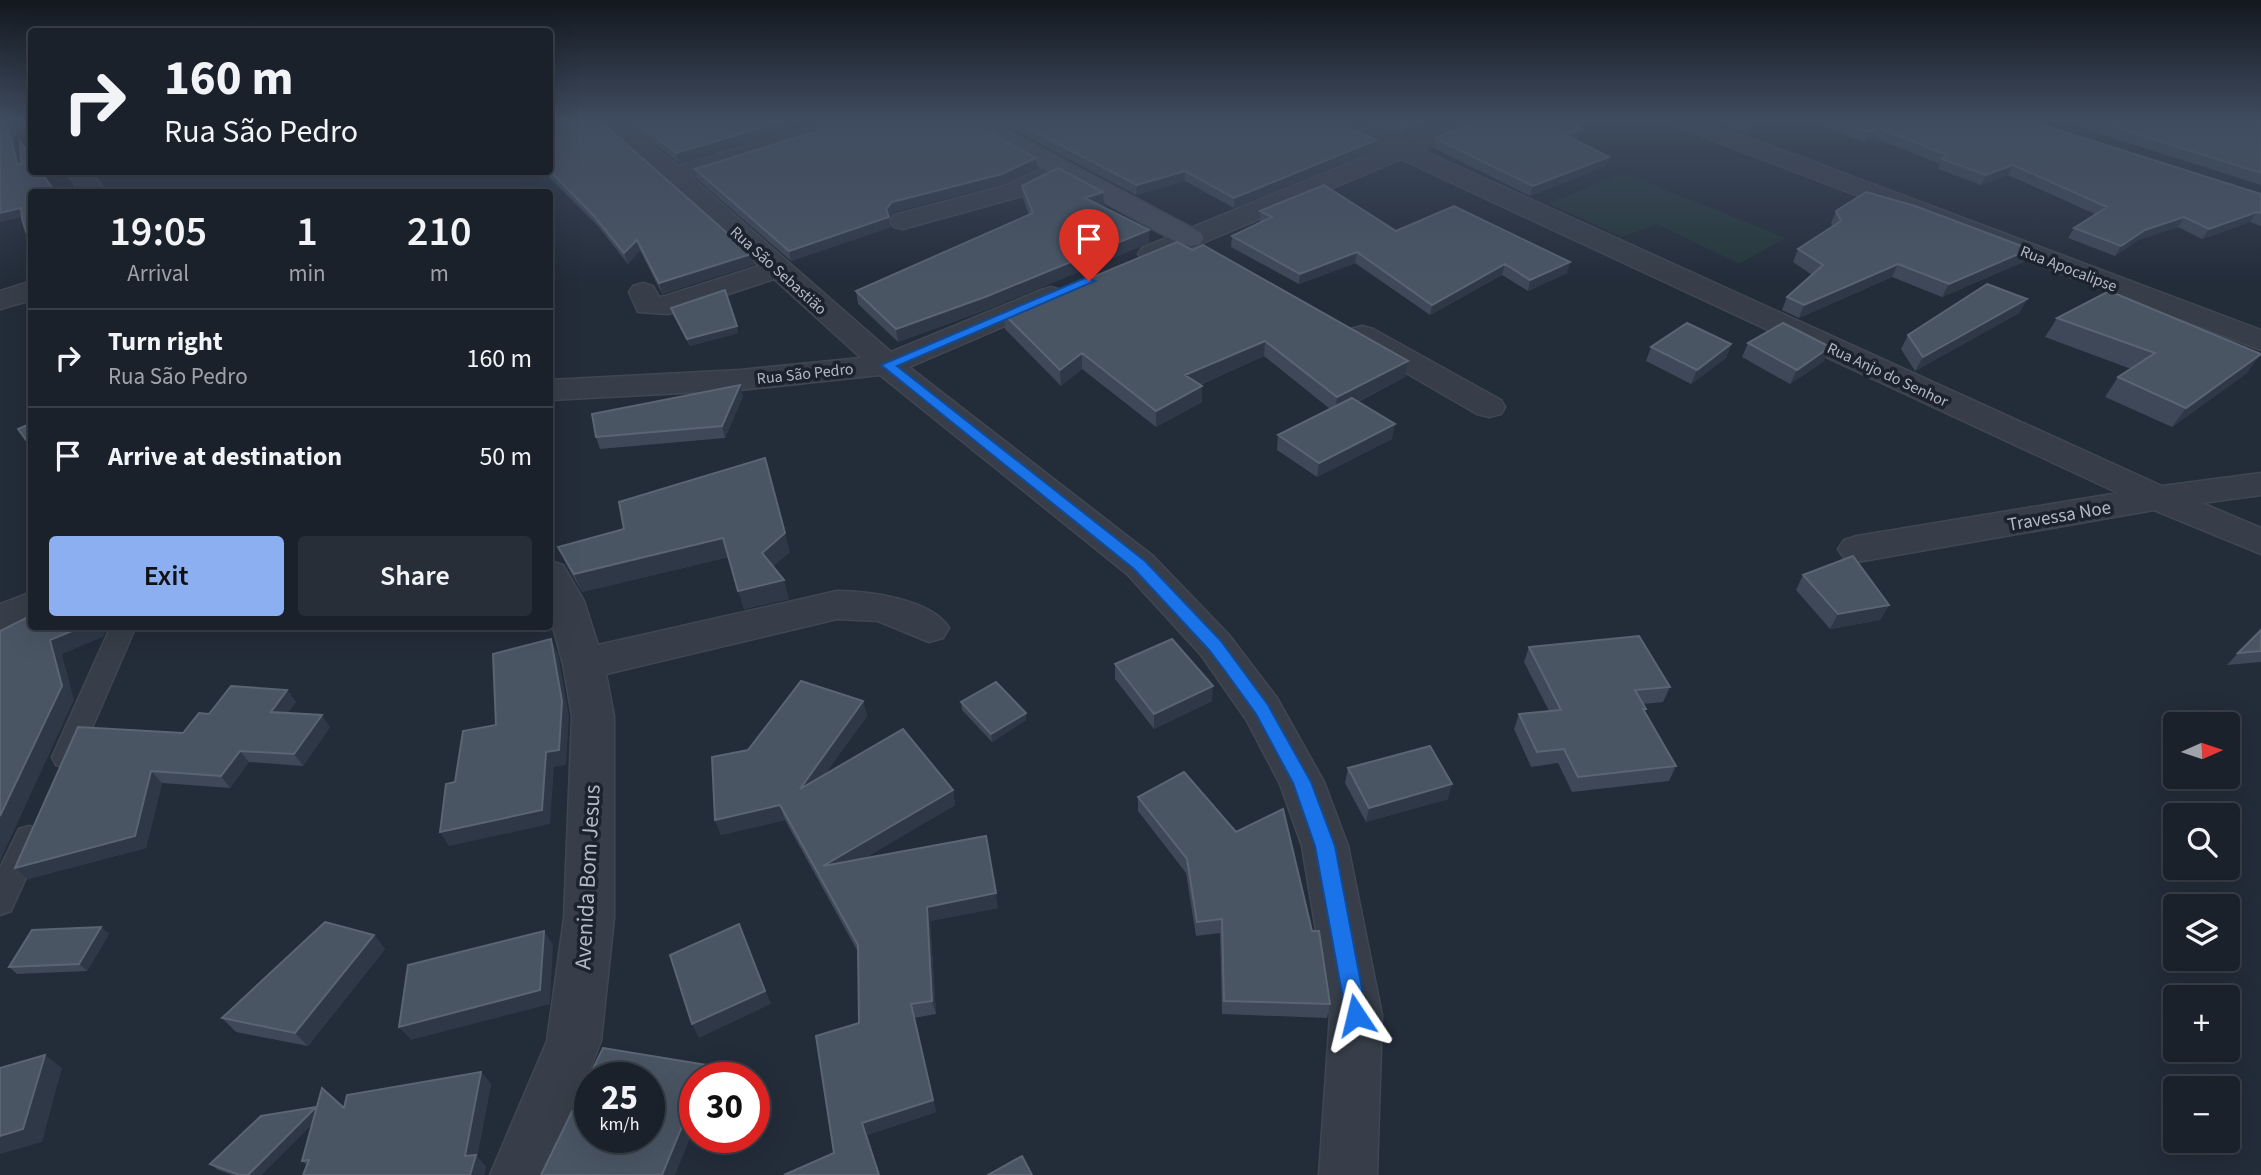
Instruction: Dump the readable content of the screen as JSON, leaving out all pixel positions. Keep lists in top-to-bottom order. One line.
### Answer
{"streets":{"street":["Rua Apocalipse","Rua São Sebastião","Rua São Pedro","Rua Anjo do Senhor","Travessa Noe","Avenida Bom Jesus"]},"crossings":[["Rua São Sebastião","Rua São Pedro"],["Rua Anjo do Senhor","Travessa Noe"]],"north":"right","page":{"turn":["160 m","Rua São Pedro"],"eta":["19:05","Arrival","1","min","210","m"],"list":[{"name":"Turn right","note":"Rua São Pedro","value":"160 m"},{"name":"Arrive at destination","value":"50 m"}],"buttons":["Exit","Share"],"map_buttons":["+","−"],"speed":"25 km/h","limit":"30"}}
